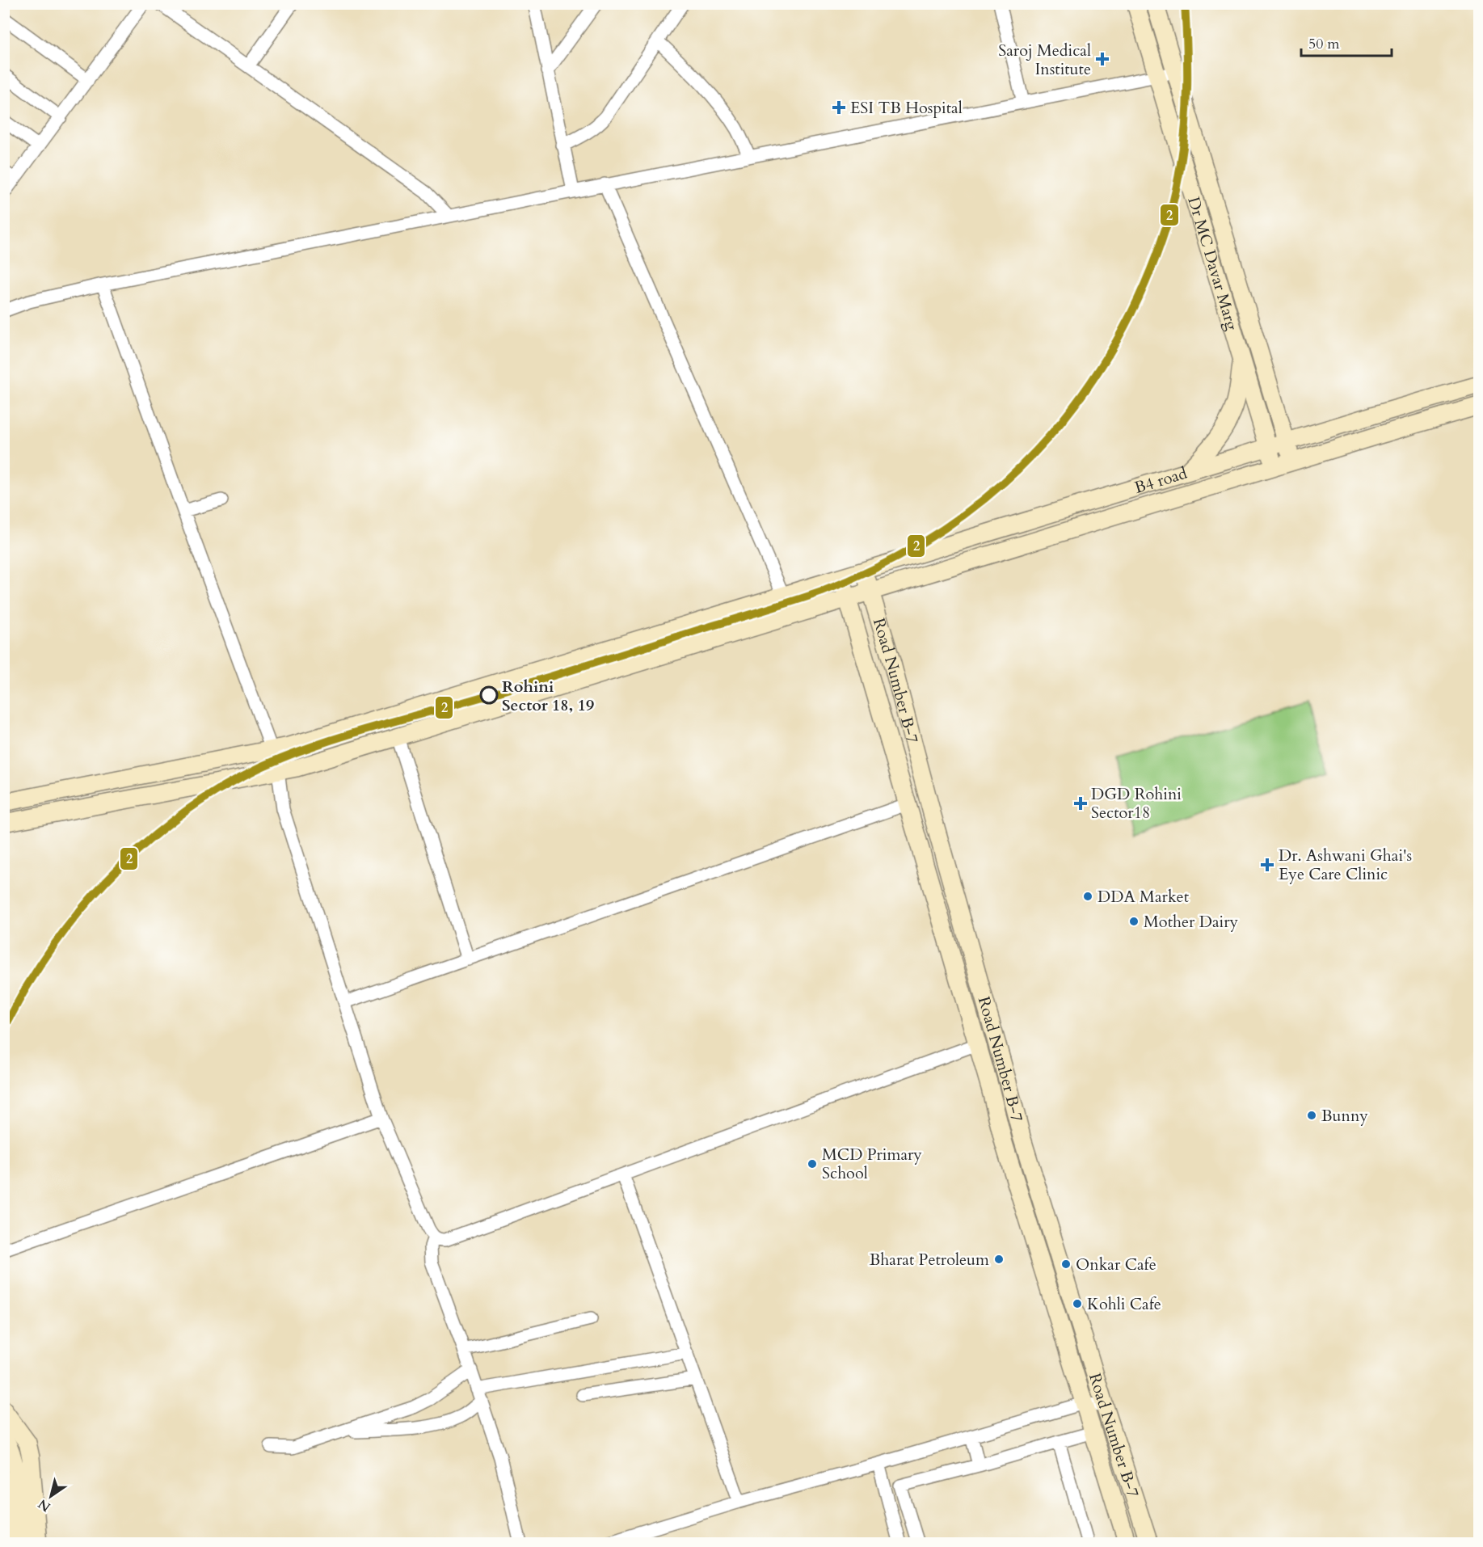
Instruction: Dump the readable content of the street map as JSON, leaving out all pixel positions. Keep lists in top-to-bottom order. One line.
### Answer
{"streets":{"street":["Dr MC Davar Marg","B4 road","Road Number B-7"]},"crossings":[["Dr MC Davar Marg","B4 road"],["B4 road","Road Number B-7"]],"places":{"health":["Saroj Medical Institute","ESI TB Hospital","DGD Rohini Sector18","Dr. Ashwani Ghai's Eye Care Clinic"],"other":["Rohini Sector 18, 19","DDA Market","Mother Dairy","Bunny","MCD Primary School","Bharat Petroleum","Onkar Cafe","Kohli Cafe"]},"lines":["transit line 2"],"scale_bar":"50 m","north":"bottom left"}
